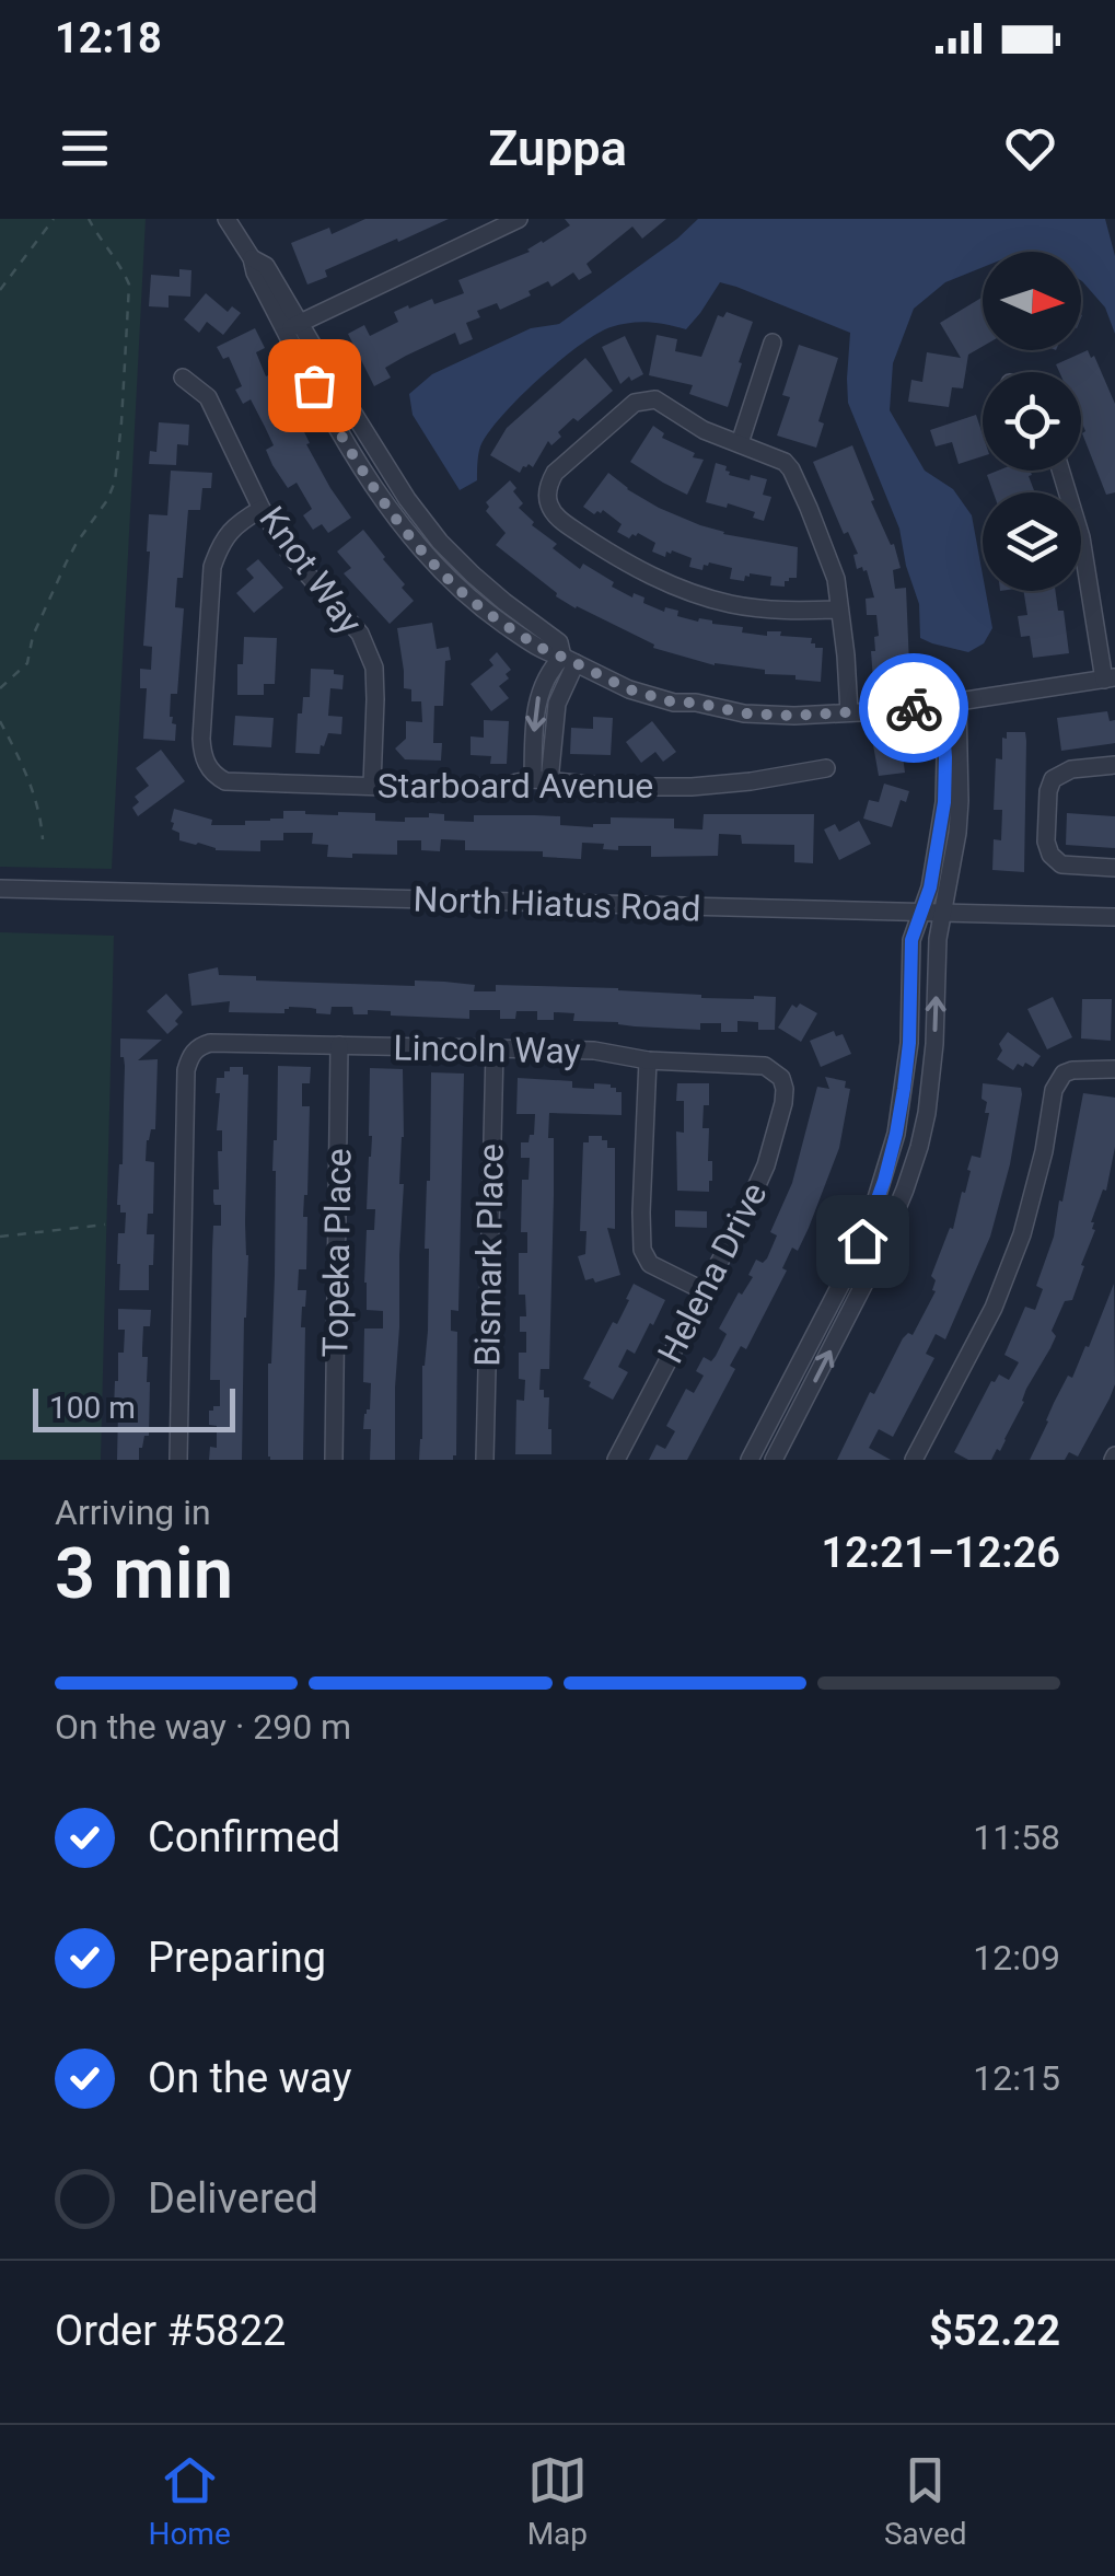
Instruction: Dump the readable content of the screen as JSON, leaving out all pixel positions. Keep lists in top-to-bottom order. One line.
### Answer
{"streets":{"street":["Knot Way","Starboard Avenue","North Hiatus Road","Lincoln Way","Topeka Place","Bismark Place","Helena Drive"]},"crossings":[["Knot Way","Starboard Avenue"],["Lincoln Way","Topeka Place"],["Lincoln Way","Bismark Place"],["Lincoln Way","Helena Drive"]],"scale_bar":"100 m","north":"right","page":{"status":"12:18","header":"Zuppa","scale":"100 m","heading":["3 min","Arriving in","12:21–12:26"],"panel":["Order #5822","$52.22"],"bar":"On the way · 290 m","list":[["Confirmed","11:58"],["Preparing","12:09"],["On the way","12:15"],"Delivered"],"tabs":["Home","Map","Saved"]}}
